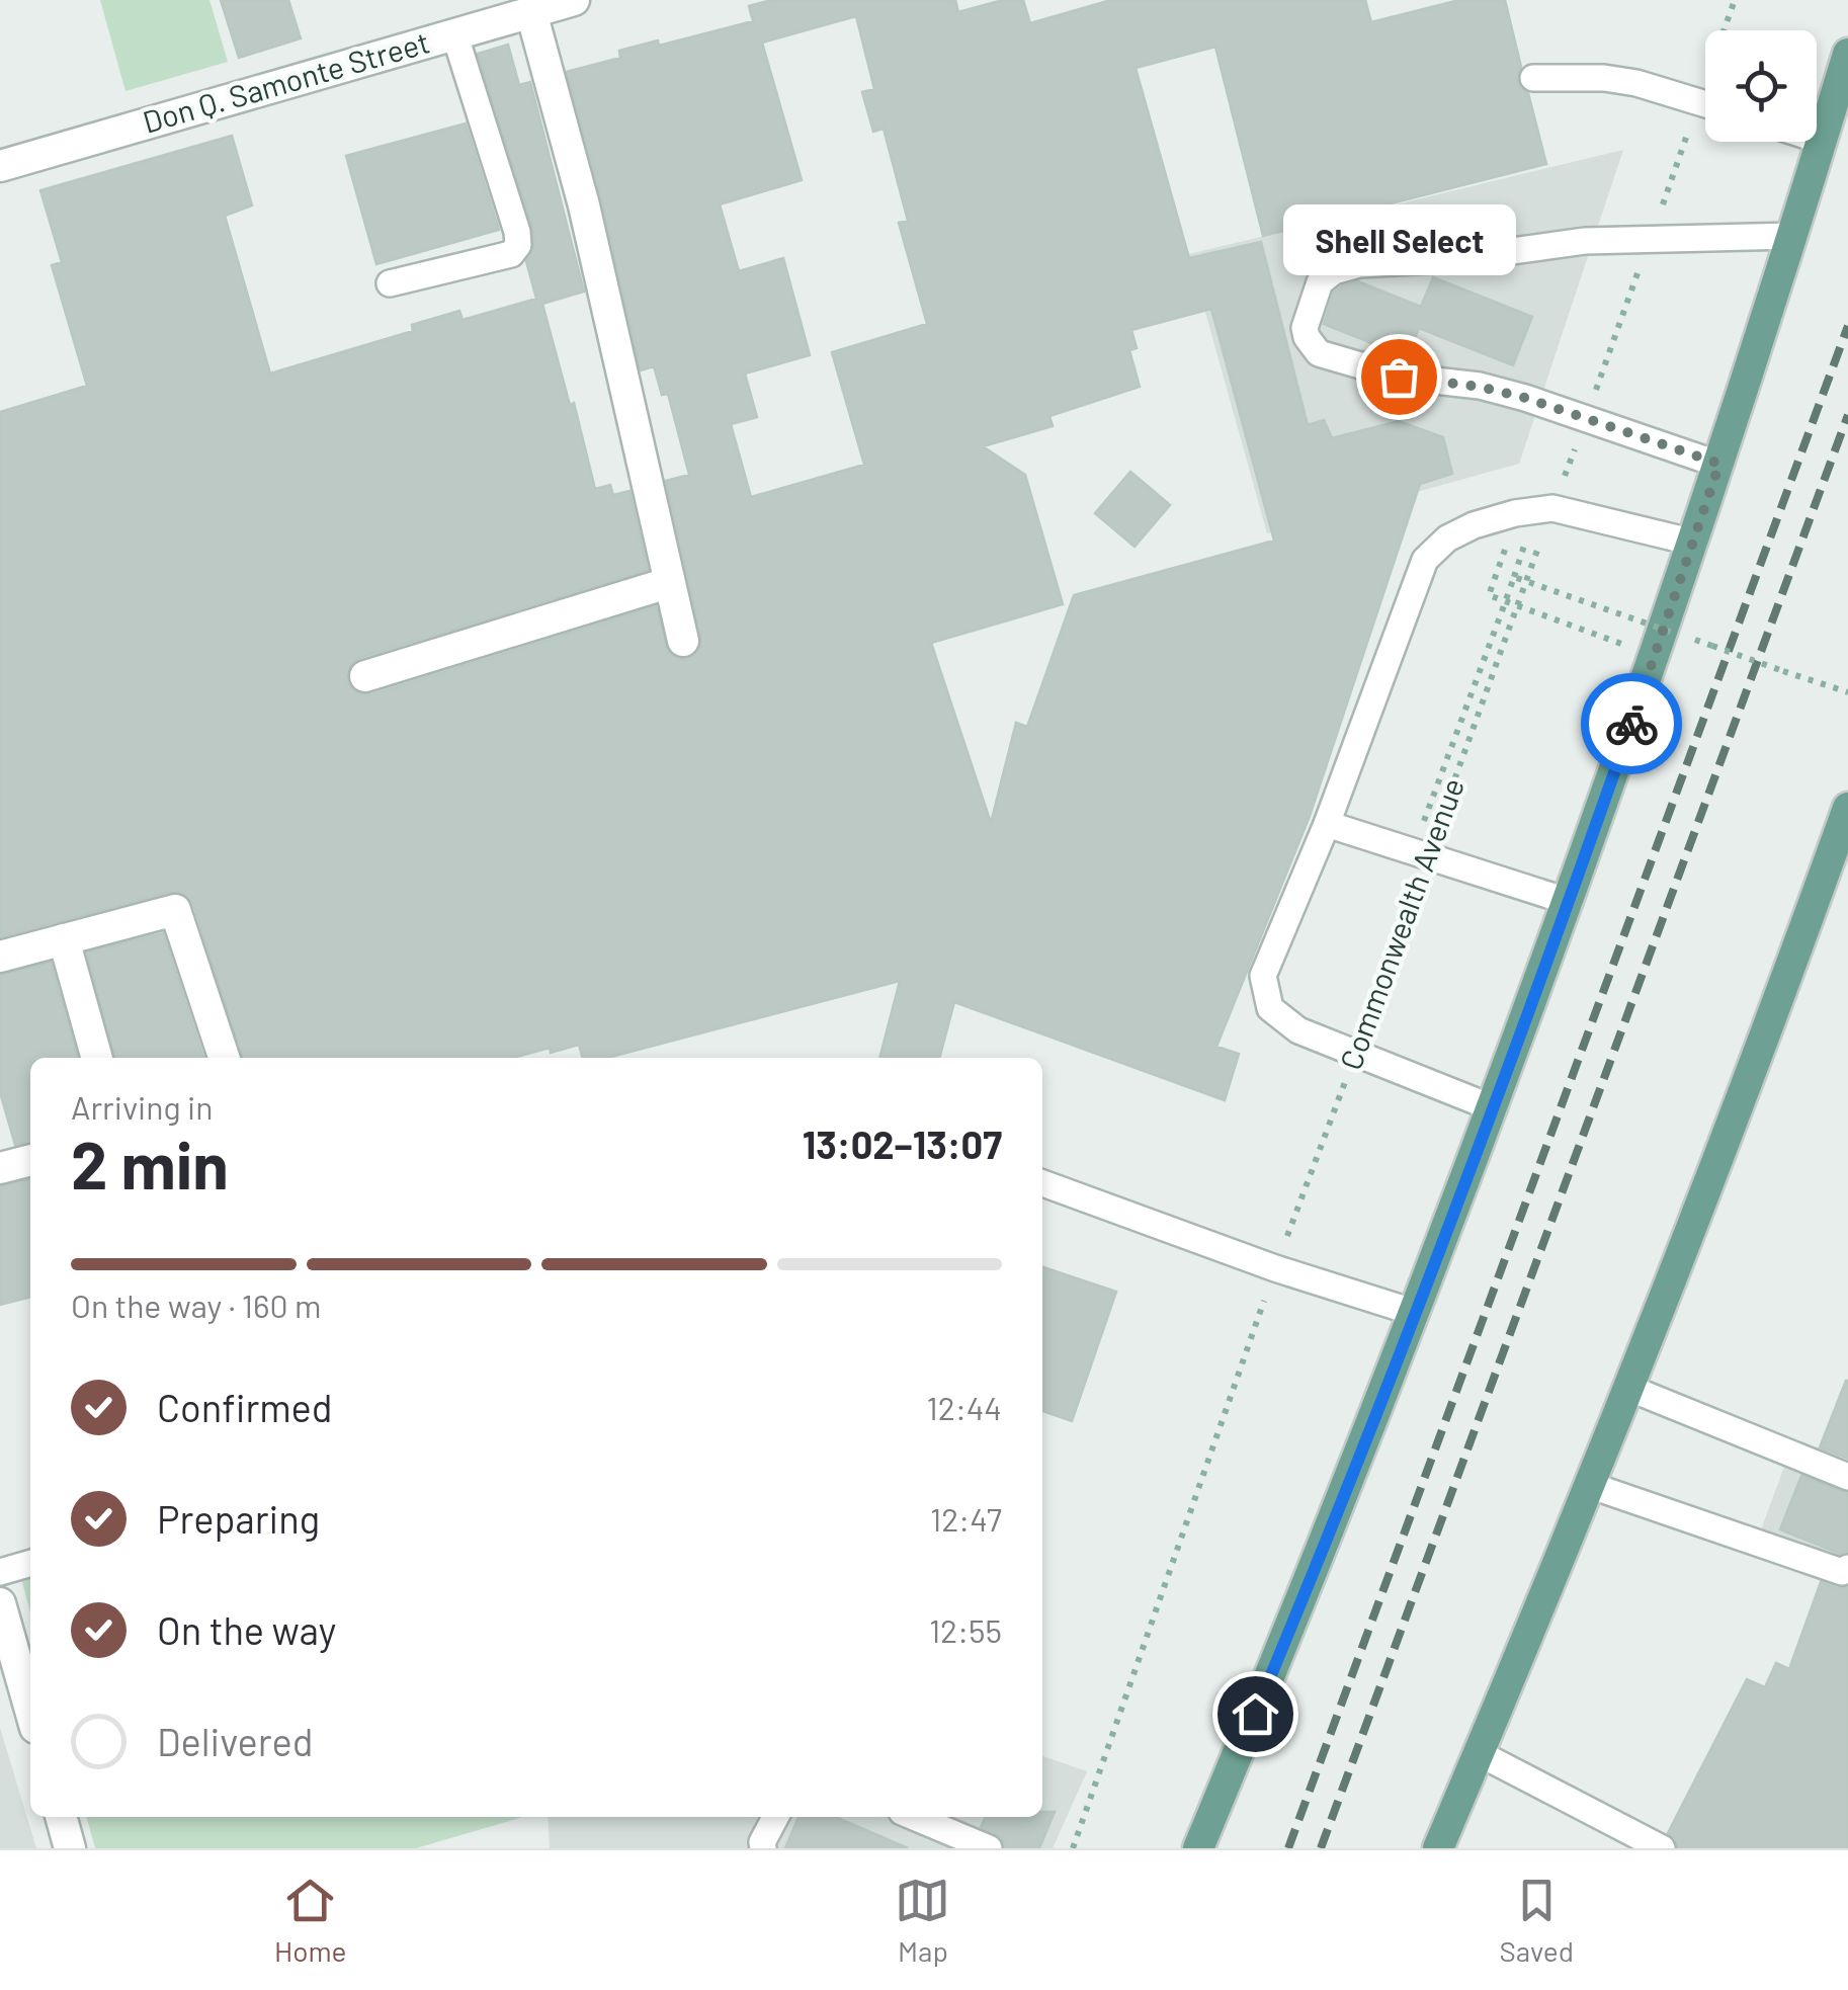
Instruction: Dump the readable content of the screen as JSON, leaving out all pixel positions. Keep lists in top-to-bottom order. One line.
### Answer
{"streets":{"street":["Don Q. Samonte Street"],"path":["Commonwealth Avenue"]},"places":["Shell Select"],"page":{"bubble":"Shell Select","heading":["2 min","Arriving in","13:02–13:07"],"bar":"On the way · 160 m","list":[["Confirmed","12:44"],["Preparing","12:47"],["On the way","12:55"],"Delivered"],"tabs":["Home","Map","Saved"]}}
